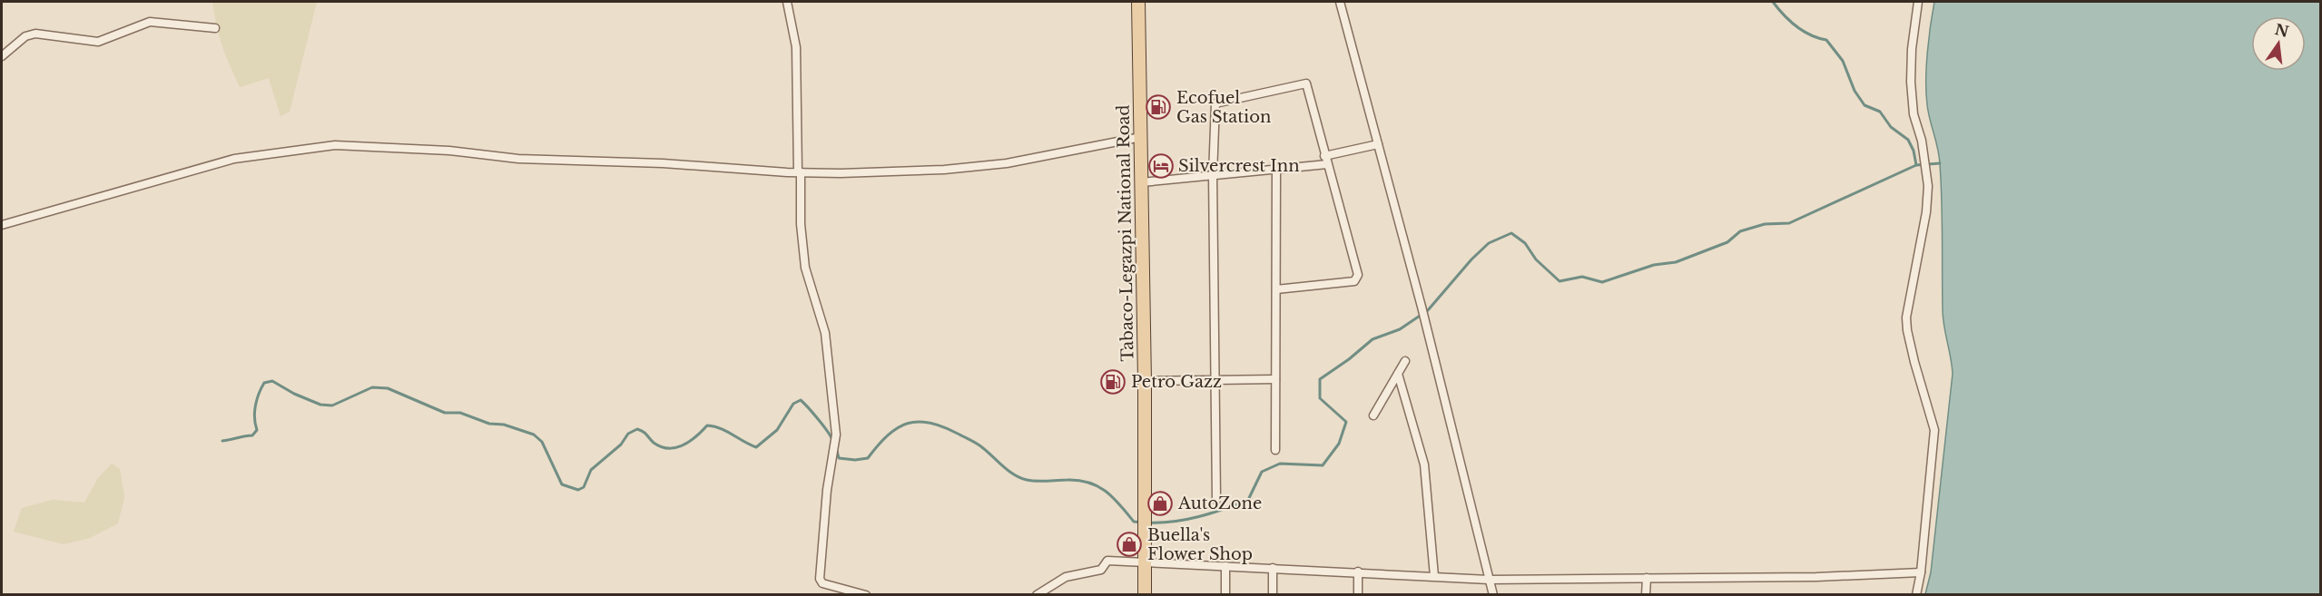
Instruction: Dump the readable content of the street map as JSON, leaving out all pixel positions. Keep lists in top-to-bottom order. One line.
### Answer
{"streets":{"main road":["Tabaco-Legazpi National Road"]},"places":{"fuel station":["Ecofuel Gas Station","Petro Gazz"],"hotel":["Silvercrest Inn"],"shop":["AutoZone","Buella's Flower Shop"]},"north":"top"}
